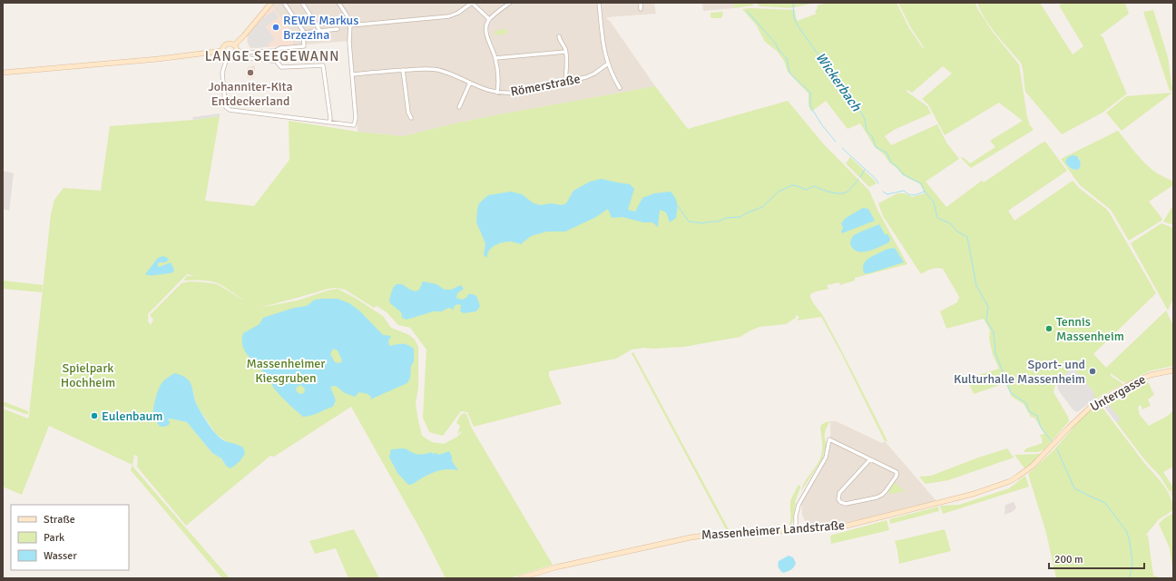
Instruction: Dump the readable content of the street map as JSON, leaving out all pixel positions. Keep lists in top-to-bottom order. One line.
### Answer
{"streets":{"street":["Römerstraße","Untergasse","Massenheimer Landstraße"]},"crossings":[["Untergasse","Massenheimer Landstraße"]],"districts":["LANGE SEEGEWANN"],"water":["Wickerbach"],"parks":["Massenheimer Kiesgruben","Spielpark Hochheim"],"places":["REWE Markus Brzezina","Johanniter-Kita Entdeckerland","Tennis Massenheim","Sport- und Kulturhalle Massenheim","Eulenbaum"],"legend":["Straße","Park","Wasser"],"scale_bar":"200 m"}
